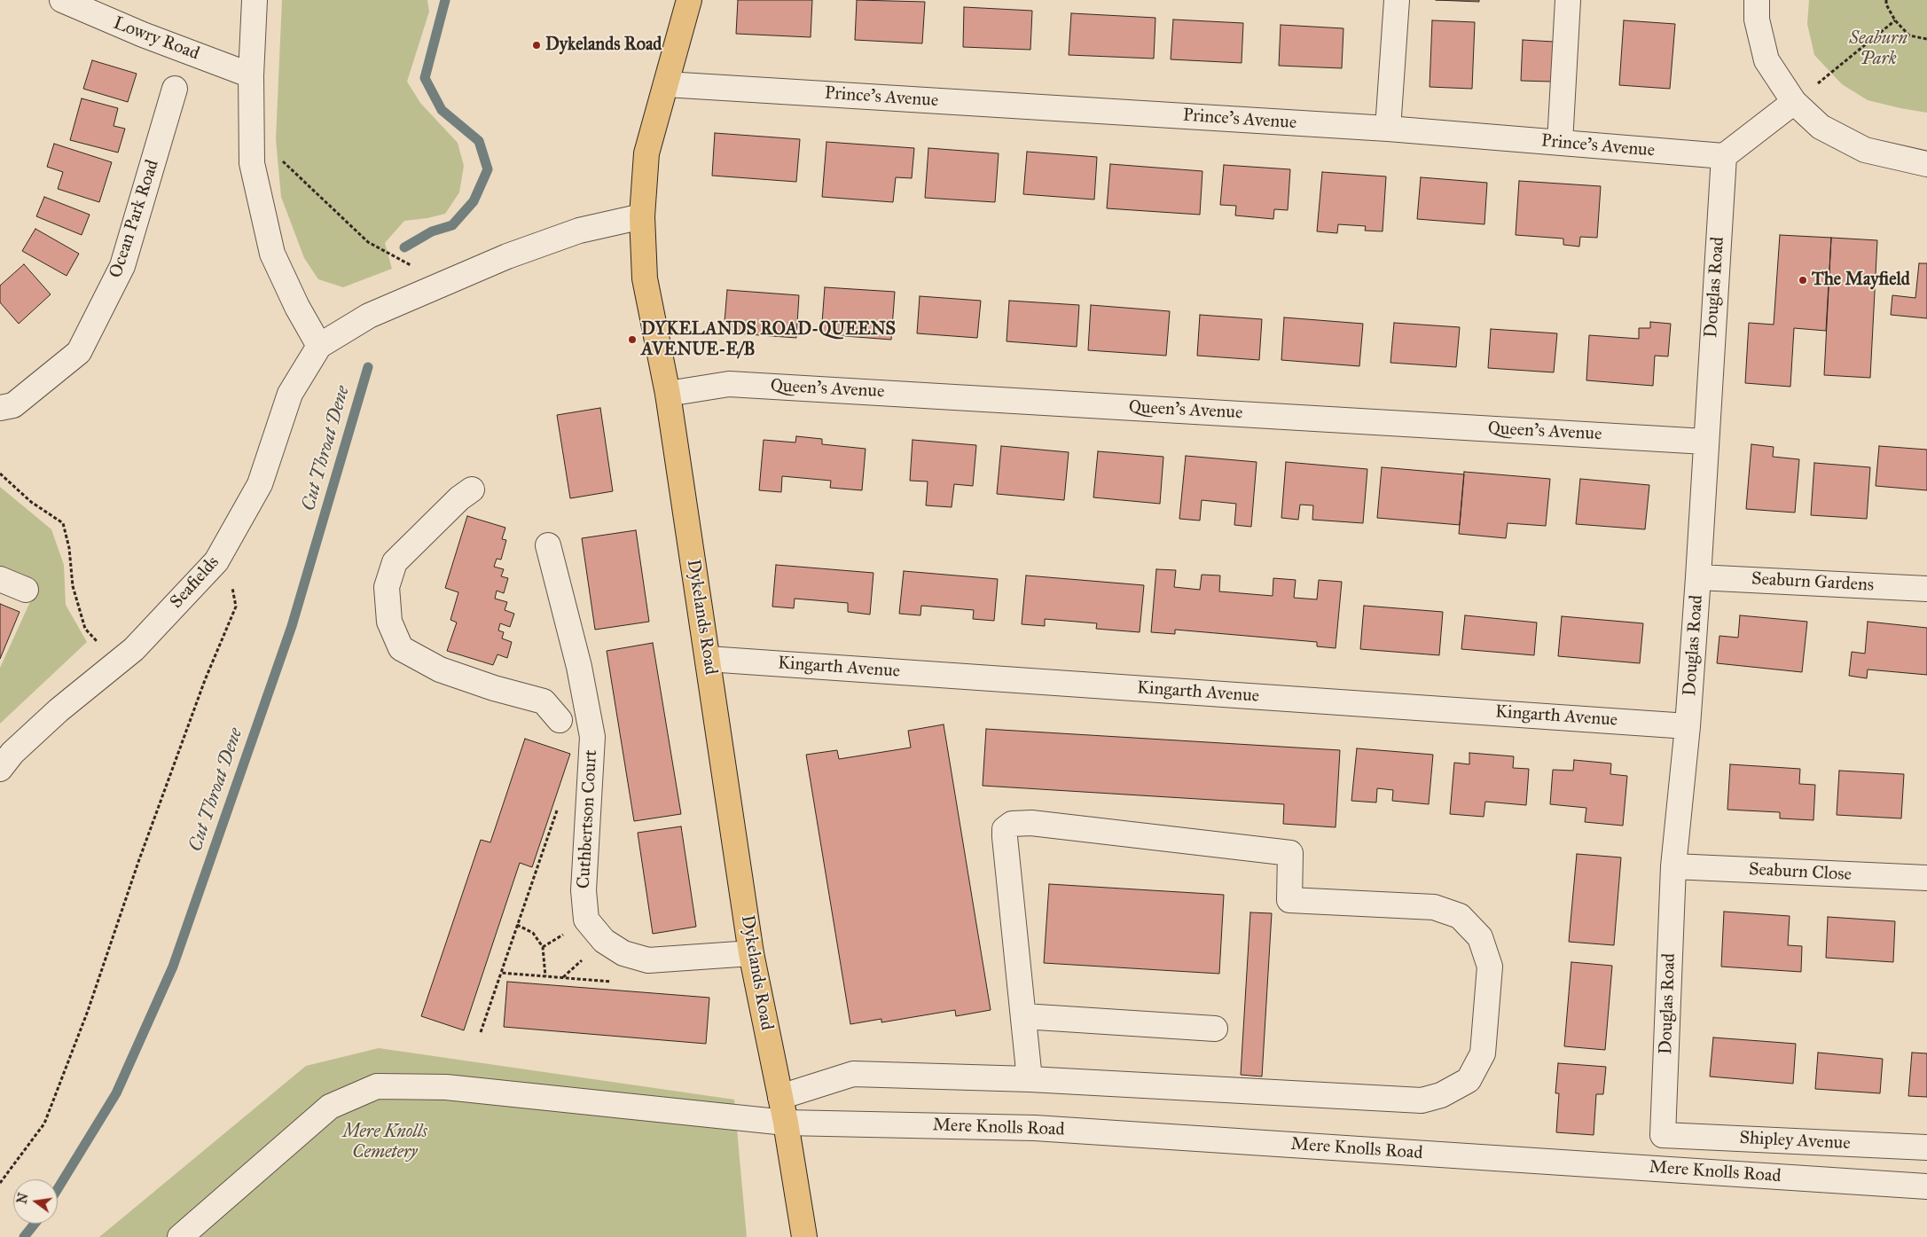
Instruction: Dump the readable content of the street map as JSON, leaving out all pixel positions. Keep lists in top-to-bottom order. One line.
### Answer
{"streets":{"main road":["Dykelands Road"],"street":["Lowry Road","Prince's Avenue","Ocean Park Road","Douglas Road","Queen's Avenue","Seafields","Seaburn Gardens","Kingarth Avenue","Cuthbertson Court","Seaburn Close","Mere Knolls Road","Shipley Avenue"]},"crossings":[["Prince's Avenue","Douglas Road"],["Prince's Avenue","Dykelands Road"],["Douglas Road","Queen's Avenue"],["Douglas Road","Seaburn Gardens"],["Douglas Road","Kingarth Avenue"],["Douglas Road","Seaburn Close"],["Douglas Road","Shipley Avenue"],["Queen's Avenue","Dykelands Road"],["Dykelands Road","Kingarth Avenue"],["Dykelands Road","Cuthbertson Court"],["Dykelands Road","Mere Knolls Road"]],"water":["Cut Throat Dene"],"parks":["Seaburn Park","Mere Knolls Cemetery"],"places":["Dykelands Road","The Mayfield","DYKELANDS ROAD-QUEENS AVENUE-E/B"],"north":"left"}
